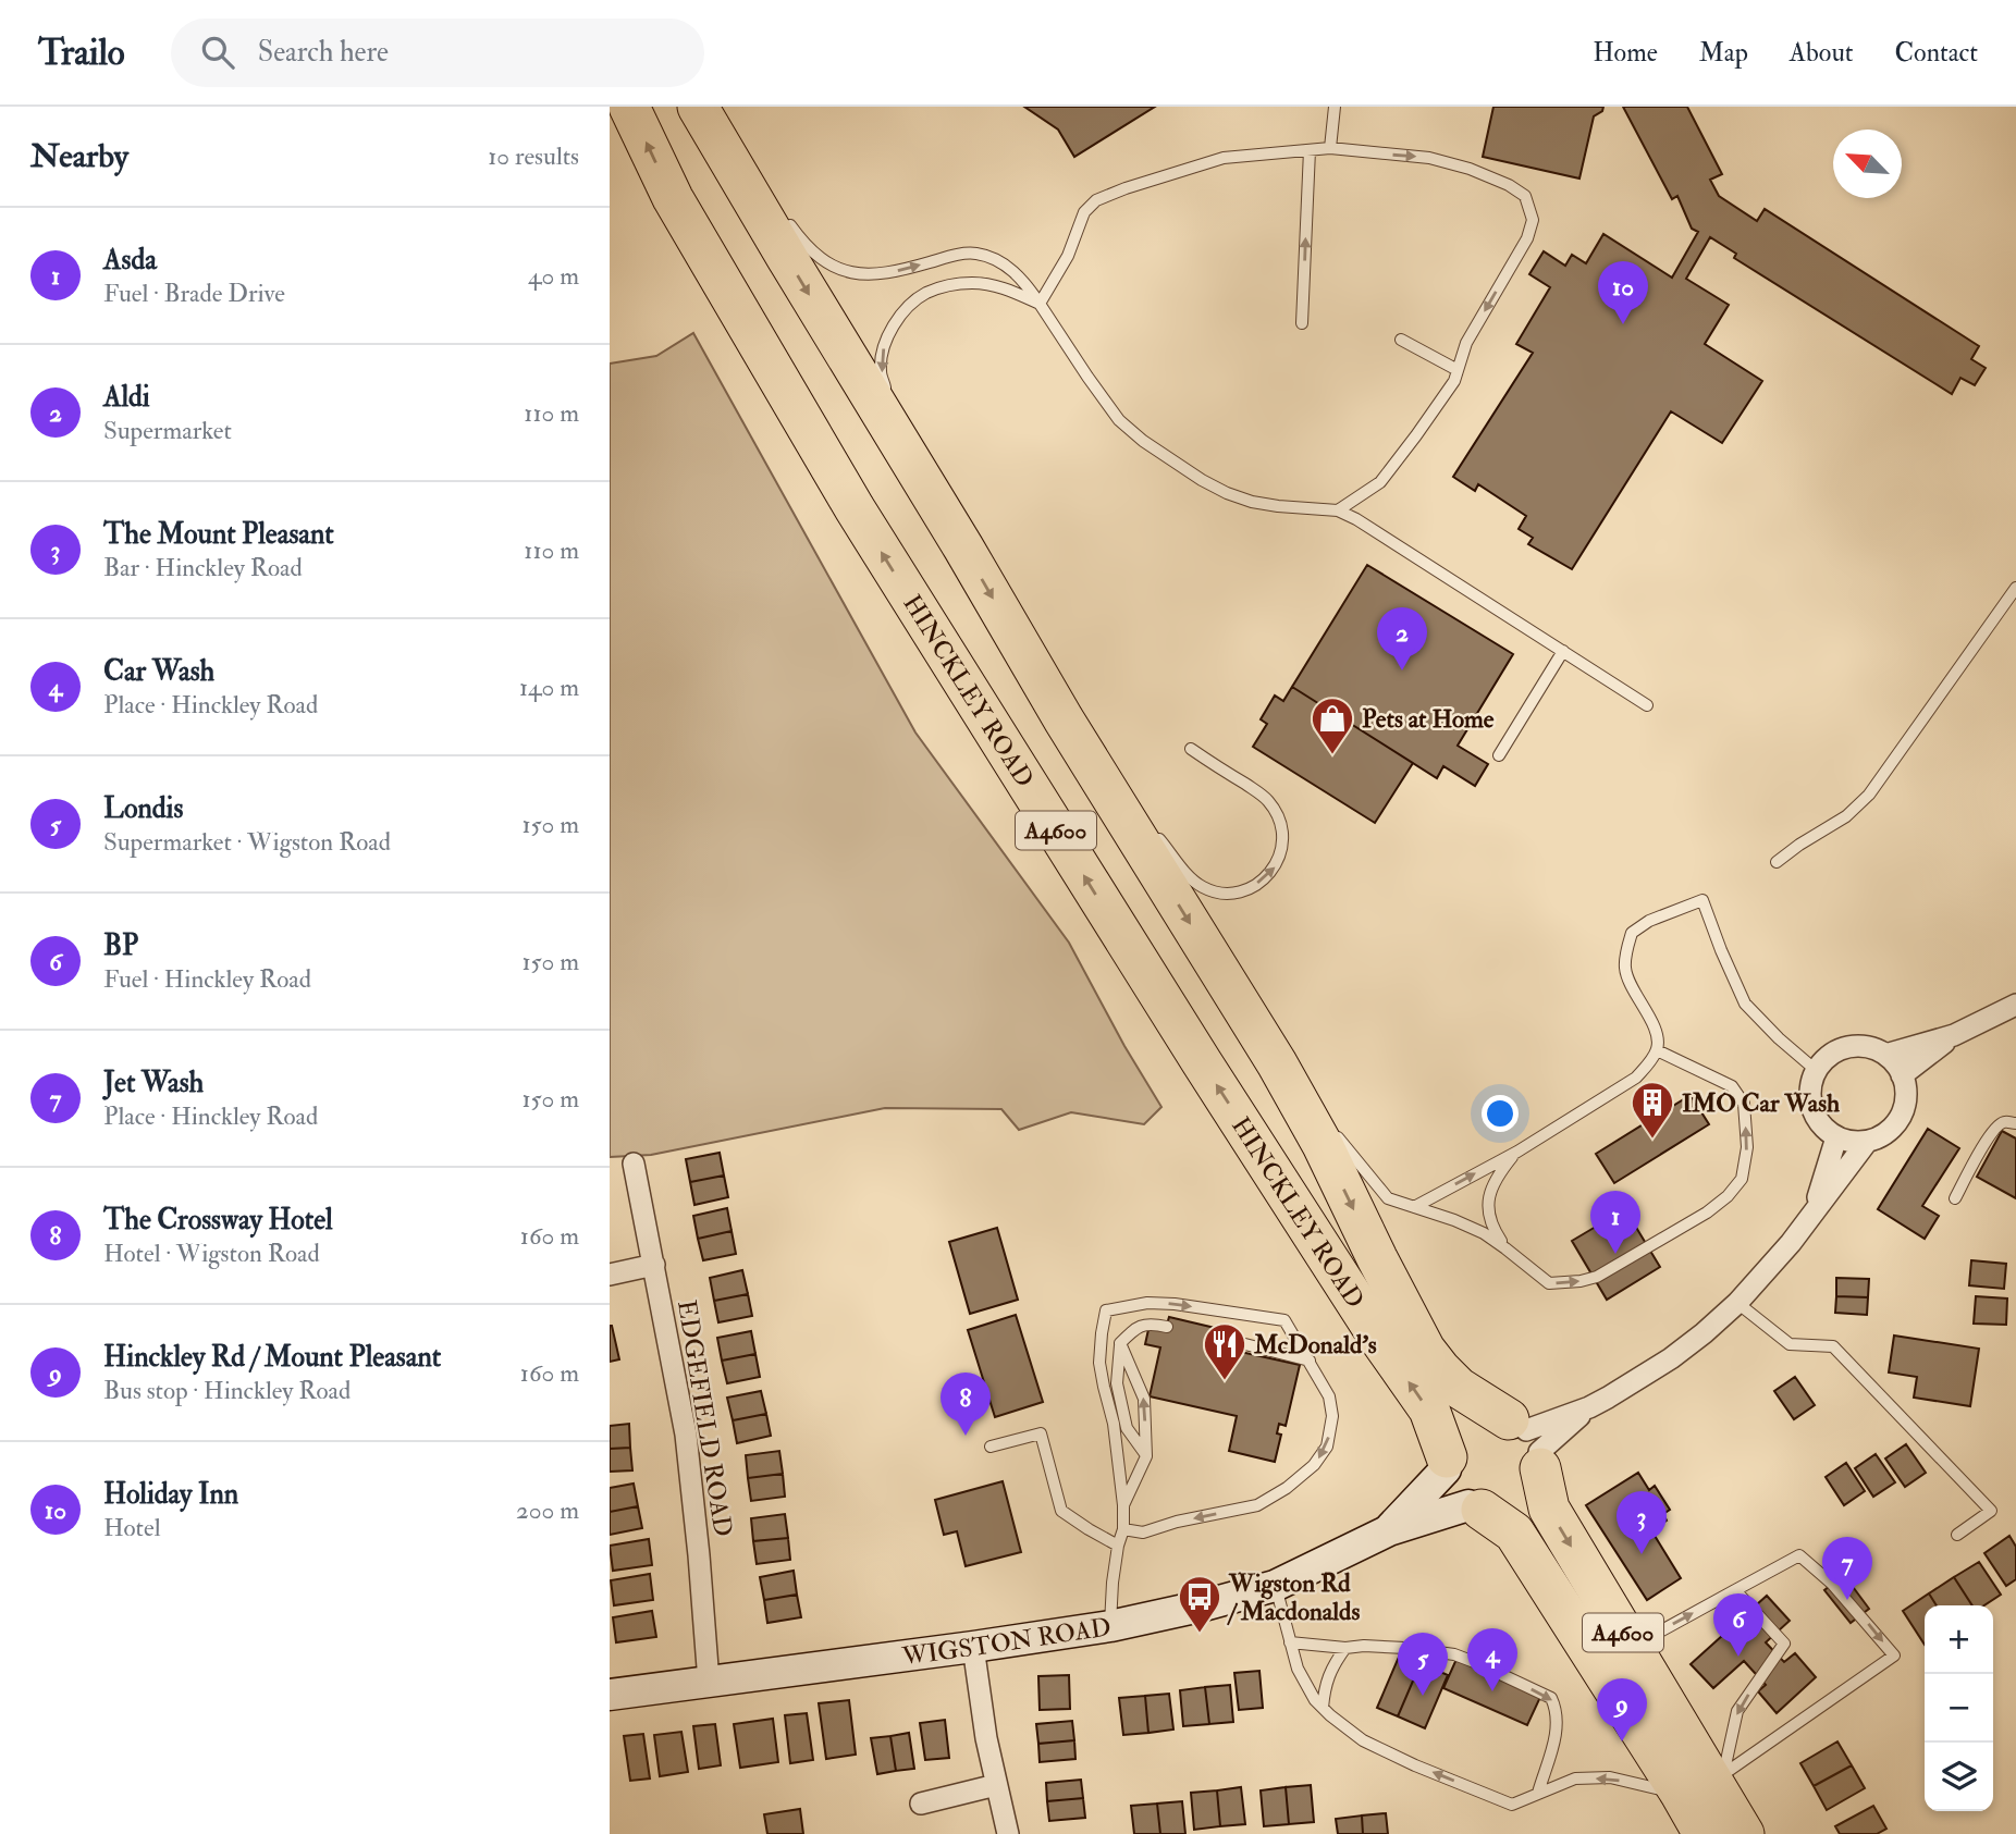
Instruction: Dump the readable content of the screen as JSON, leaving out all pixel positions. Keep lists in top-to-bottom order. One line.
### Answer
{"streets":{"highway":["HINCKLEY ROAD","A4600"],"street":["EDGEFIELD ROAD","WIGSTON ROAD"]},"crossings":[["HINCKLEY ROAD","A4600"],["HINCKLEY ROAD","WIGSTON ROAD"],["A4600","WIGSTON ROAD"],["EDGEFIELD ROAD","WIGSTON ROAD"]],"places":{"shop":["Pets at Home"],"building":["IMO Car Wash"],"restaurant":["McDonald's"],"bus stop":["Wigston Rd / Macdonalds"]},"north":"top left","page":{"header":"Trailo","search":"Search here","nav":["Home","Map","About","Contact"],"heading":["Nearby","10 results"],"list":[{"mark":"1","name":"Asda","note":"Fuel · Brade Drive","value":"40 m"},{"mark":"2","name":"Aldi","note":"Supermarket","value":"110 m"},{"mark":"3","name":"The Mount Pleasant","note":"Bar · Hinckley Road","value":"110 m"},{"mark":"4","name":"Car Wash","note":"Place · Hinckley Road","value":"140 m"},{"mark":"5","name":"Londis","note":"Supermarket · Wigston Road","value":"150 m"},{"mark":"6","name":"BP","note":"Fuel · Hinckley Road","value":"150 m"},{"mark":"7","name":"Jet Wash","note":"Place · Hinckley Road","value":"150 m"},{"mark":"8","name":"The Crossway Hotel","note":"Hotel · Wigston Road","value":"160 m"},{"mark":"9","name":"Hinckley Rd / Mount Pleasant","note":"Bus stop · Hinckley Road","value":"160 m"},{"mark":"10","name":"Holiday Inn","note":"Hotel","value":"200 m"}],"pins":["10","2","1","8","3","7","6","4","5","9"],"map_buttons":["+","−"]}}
